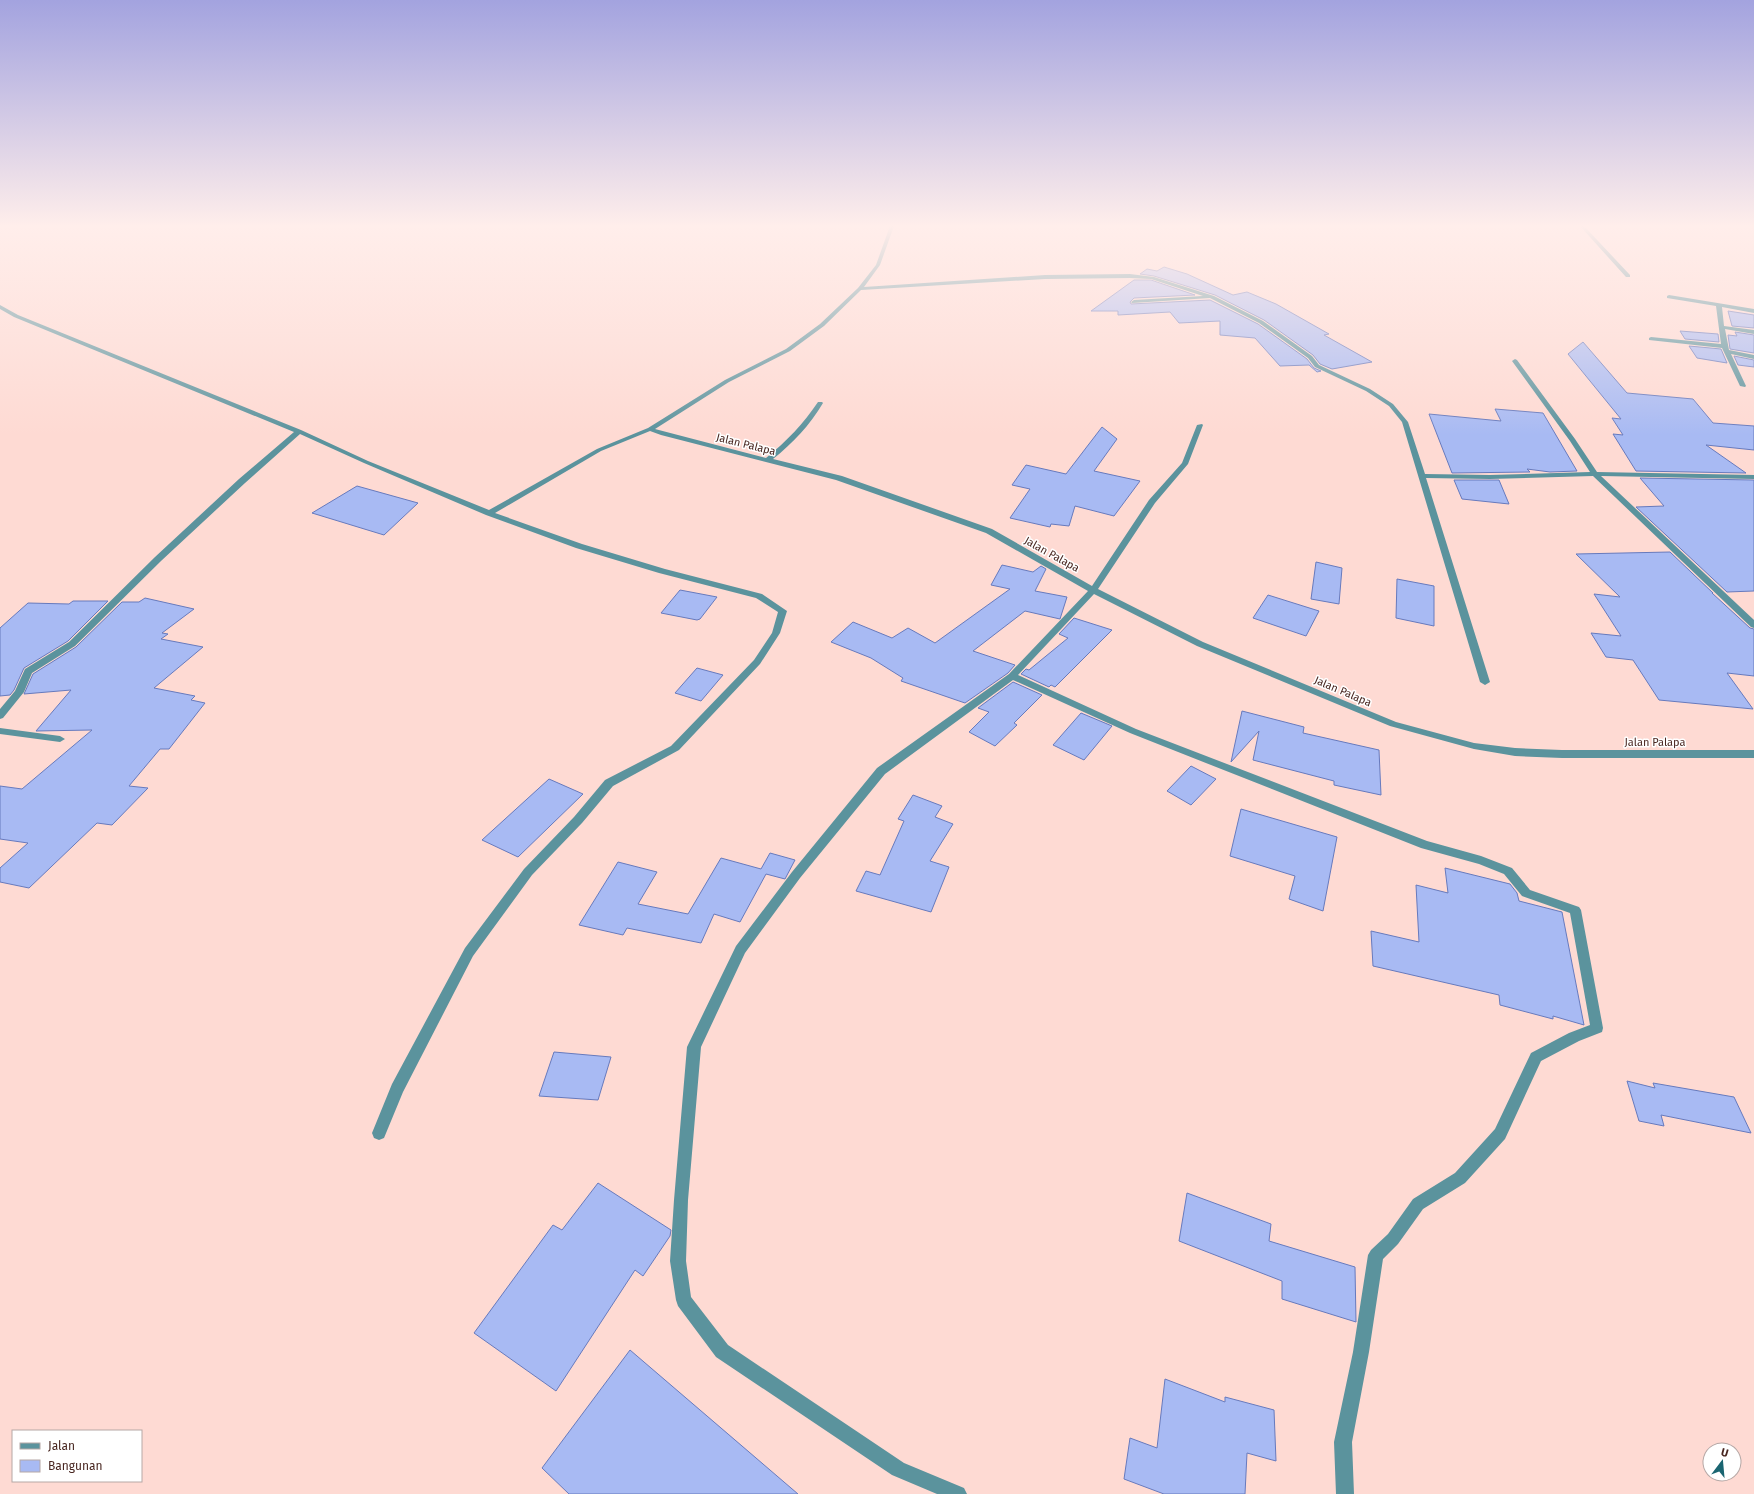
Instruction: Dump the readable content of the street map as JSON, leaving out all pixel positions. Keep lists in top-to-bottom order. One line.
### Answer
{"streets":{"street":["Jalan Palapa"]},"legend":["Jalan","Bangunan"],"north":"top"}
